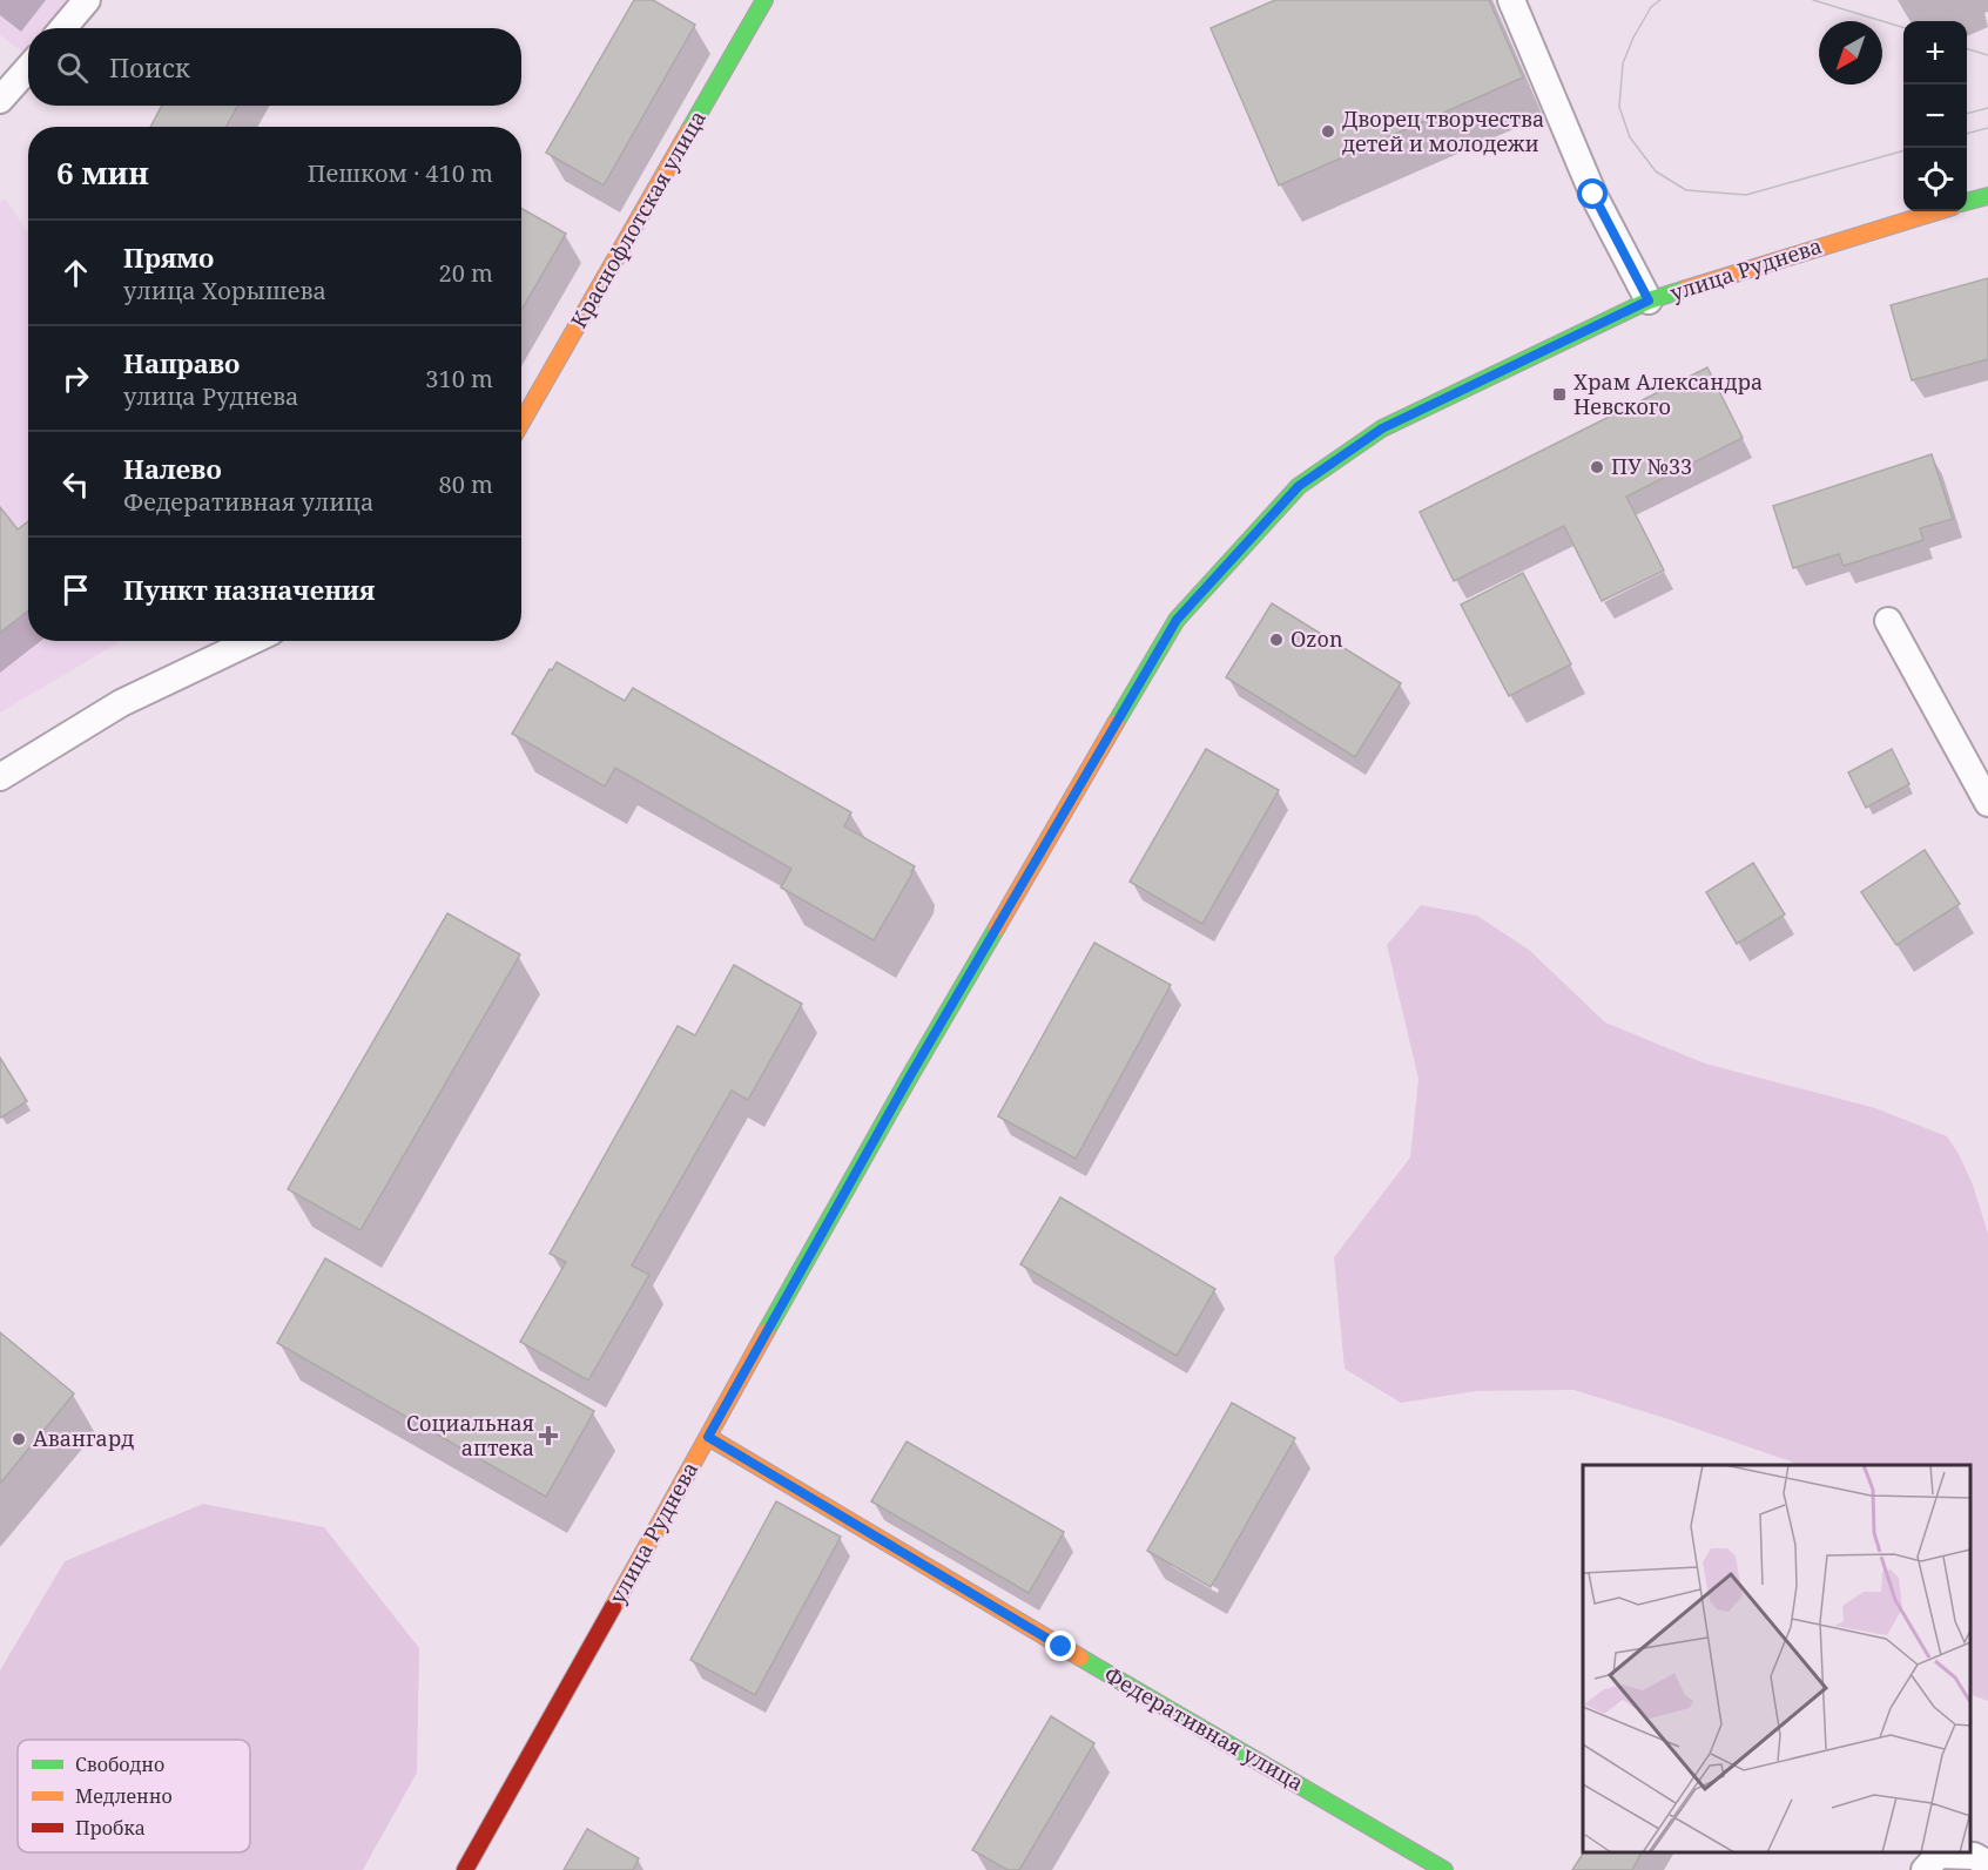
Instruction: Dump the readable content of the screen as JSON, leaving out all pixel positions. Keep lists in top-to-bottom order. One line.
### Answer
{"streets":{"main road":["Краснофлотская улица","улица Руднева","Федеративная улица"]},"crossings":[["улица Руднева","Федеративная улица"]],"places":{"other":["Дворец творчества детей и молодежи","ПУ №33","Ozon","Авангард"],"transit":["Храм Александра Невского"],"health":["Социальная аптека"]},"legend":["Свободно","Медленно","Пробка"],"north":"bottom left","page":{"map_buttons":["+","−"],"search":"Поиск","heading":["6 мин","Пешком · 410 m"],"list":[["Прямо","улица Хорышева","20 m"],["Направо","улица Руднева","310 m"],["Налево","Федеративная улица","80 m"],"Пункт назначения"]}}
